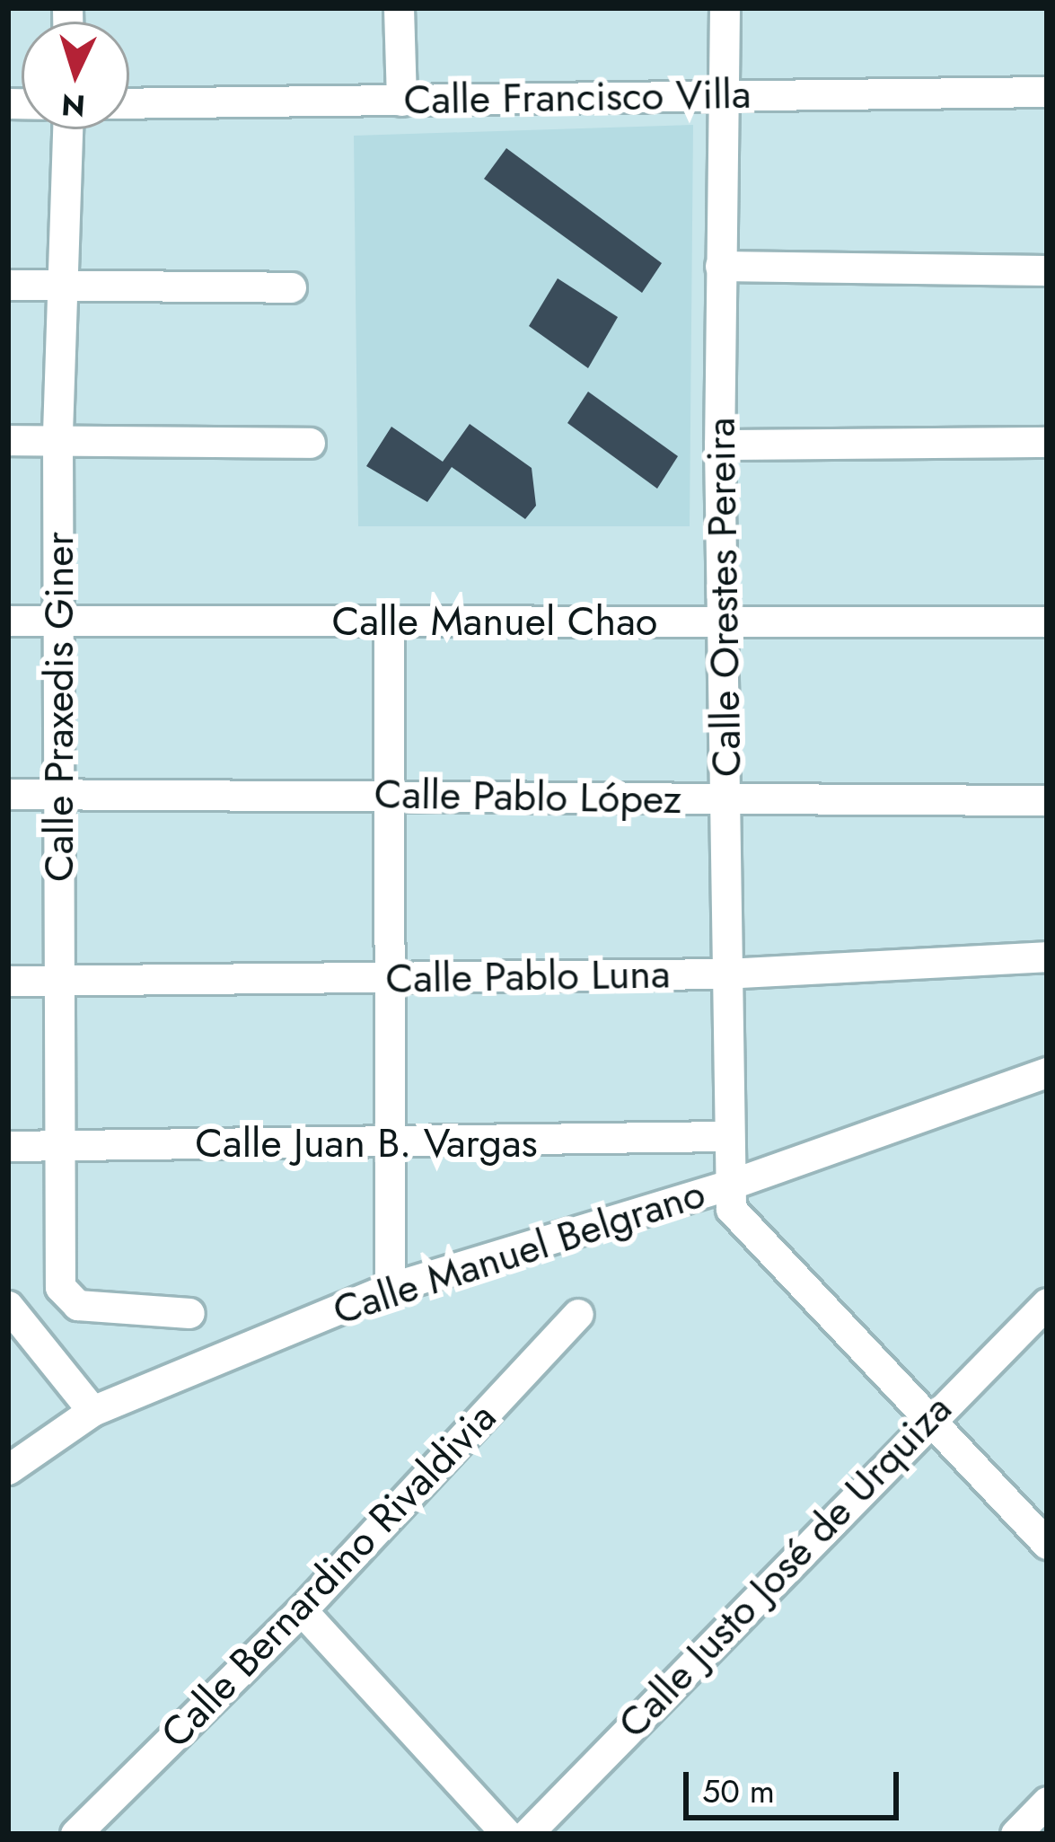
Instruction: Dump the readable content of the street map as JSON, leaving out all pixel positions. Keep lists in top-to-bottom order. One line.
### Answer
{"streets":{"street":["Calle Francisco Villa","Calle Orestes Pereira","Calle Manuel Chao","Calle Praxedis Giner","Calle Pablo López","Calle Pablo Luna","Calle Juan B. Vargas","Calle Manuel Belgrano","Calle Justo José de Urquiza","Calle Bernardino Rivaldivia"]},"crossings":[["Calle Francisco Villa","Calle Orestes Pereira"],["Calle Orestes Pereira","Calle Manuel Chao"],["Calle Orestes Pereira","Calle Pablo López"],["Calle Orestes Pereira","Calle Pablo Luna"],["Calle Orestes Pereira","Calle Juan B. Vargas"],["Calle Orestes Pereira","Calle Manuel Belgrano"],["Calle Manuel Chao","Calle Praxedis Giner"],["Calle Praxedis Giner","Calle Pablo López"],["Calle Praxedis Giner","Calle Pablo Luna"],["Calle Praxedis Giner","Calle Juan B. Vargas"]],"scale_bar":"50 m","north":"bottom"}
